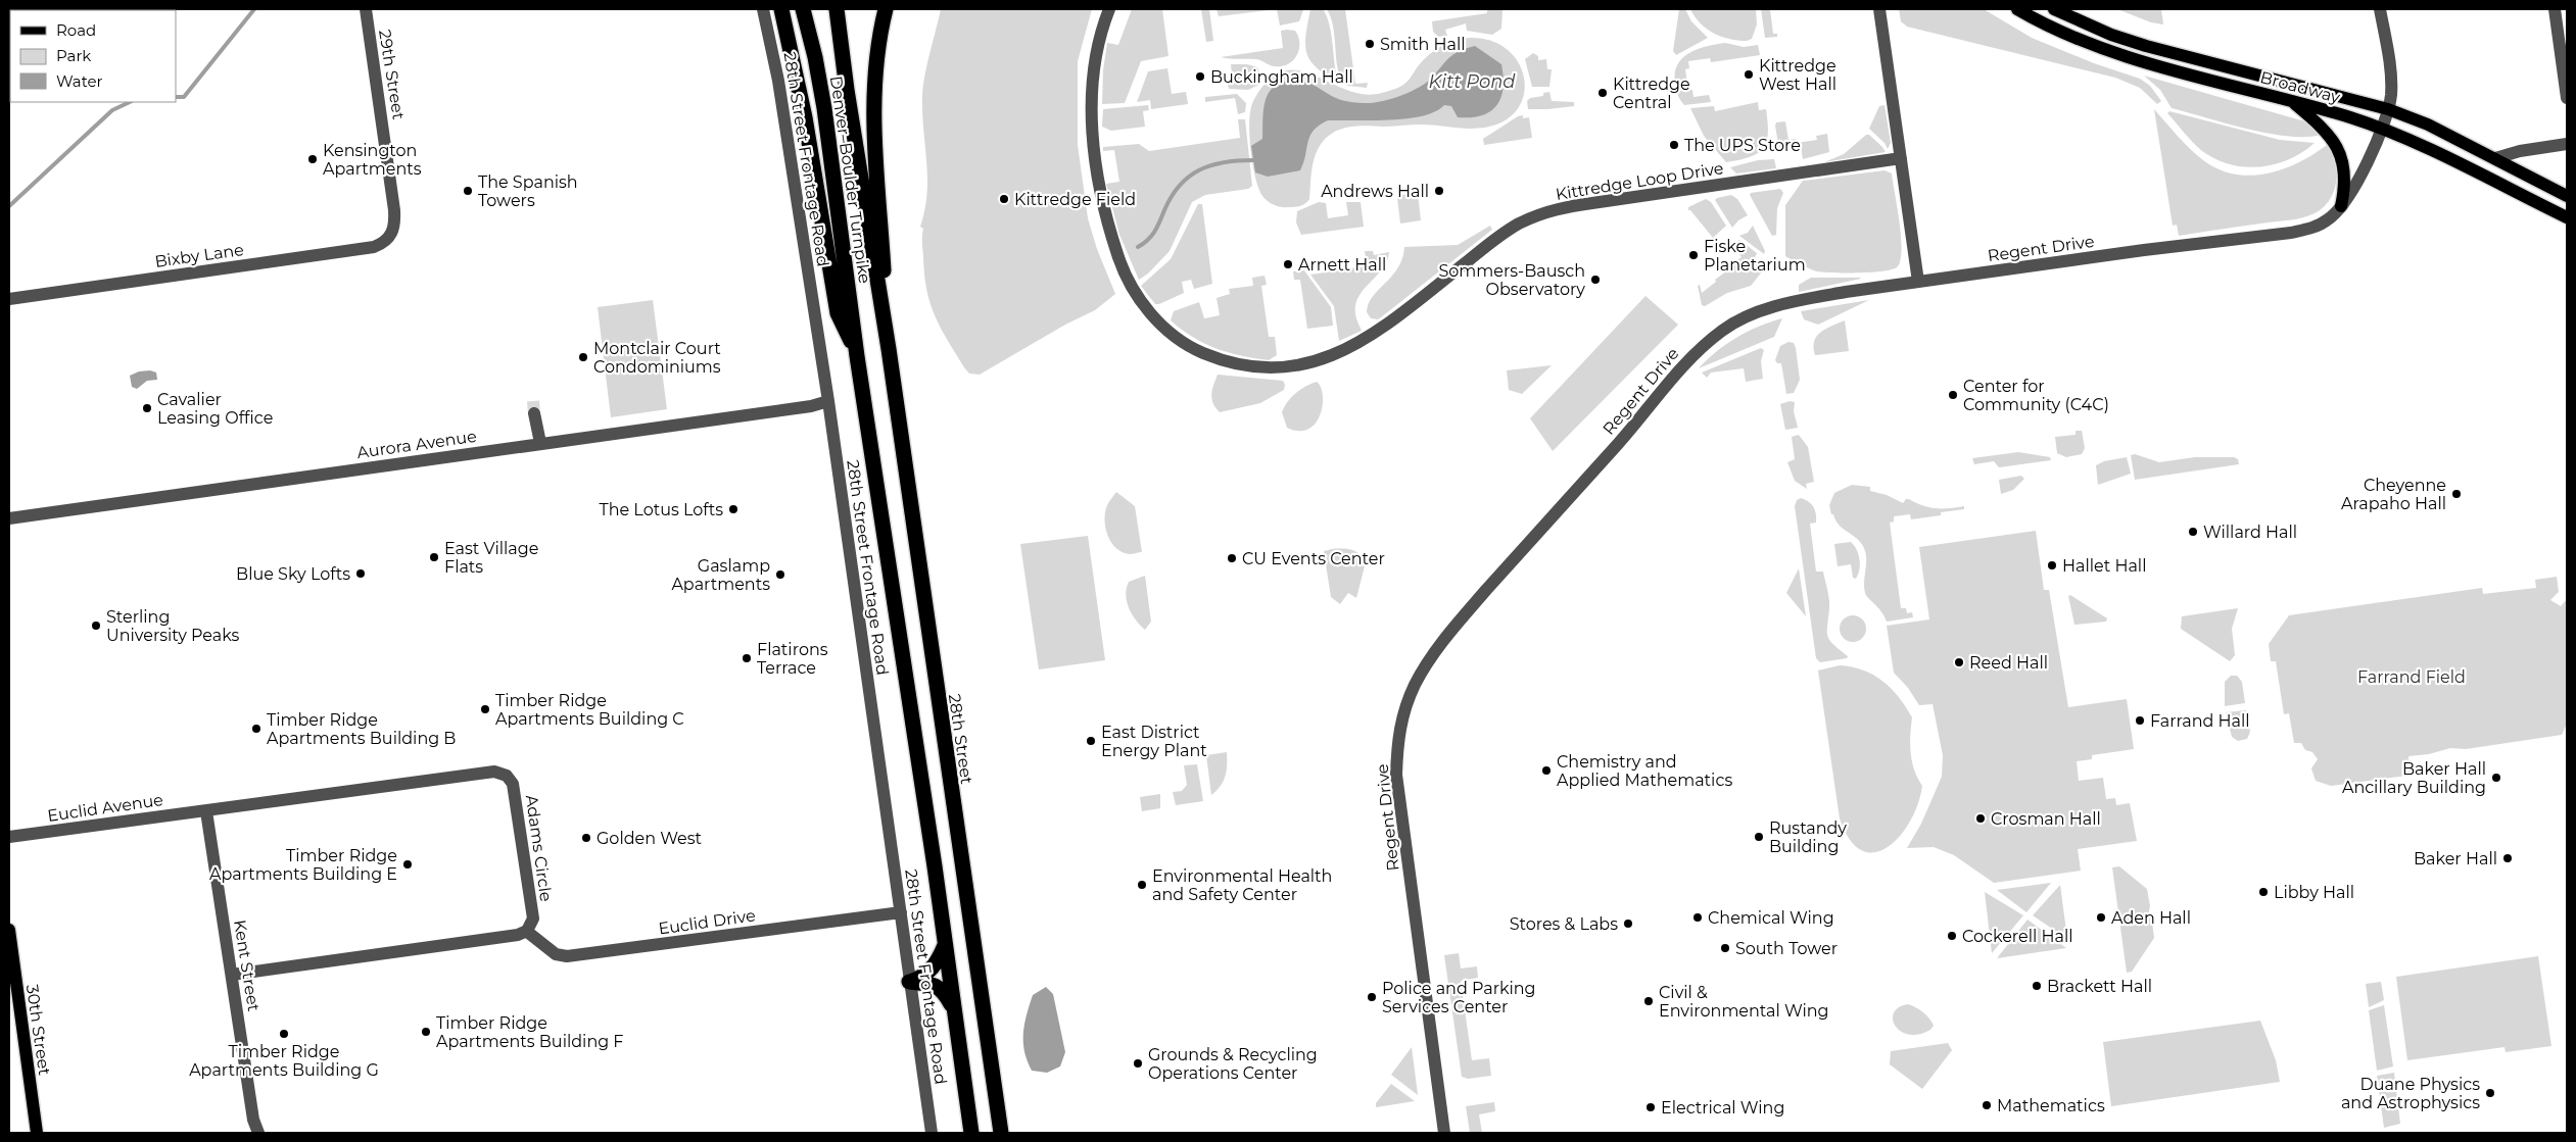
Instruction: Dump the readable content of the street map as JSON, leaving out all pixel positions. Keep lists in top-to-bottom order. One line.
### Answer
{"streets":{"highway":["Denver–Boulder Turnpike","28th Street"],"main road":["Broadway","30th Street"],"street":["29th Street","28th Street Frontage Road","Kittredge Loop Drive","Regent Drive","Bixby Lane","Aurora Avenue","Euclid Avenue","Adams Circle","Euclid Drive","Kent Street"]},"crossings":[["29th Street","Bixby Lane"],["Broadway","Regent Drive"],["28th Street Frontage Road","Aurora Avenue"],["28th Street Frontage Road","Euclid Drive"],["Denver–Boulder Turnpike","28th Street"],["Euclid Avenue","Adams Circle"],["Euclid Avenue","Kent Street"],["Adams Circle","Euclid Drive"],["Adams Circle","Kent Street"]],"water":["Kitt Pond"],"parks":["Farrand Field"],"places":["Smith Hall","Kittredge West Hall","Buckingham Hall","Kittredge Central","The UPS Store","Kensington Apartments","The Spanish Towers","Andrews Hall","Kittredge Field","Fiske Planetarium","Arnett Hall","Sommers-Bausch Observatory","Montclair Court Condominiums","Center for Community (C4C)","Cavalier Leasing Office","Cheyenne Arapaho Hall","The Lotus Lofts","Willard Hall","East Village Flats","CU Events Center","Hallet Hall","Blue Sky Lofts","Gaslamp Apartments","Sterling University Peaks","Flatirons Terrace","Reed Hall","Timber Ridge Apartments Building C","Farrand Hall","Timber Ridge Apartments Building B","East District Energy Plant","Chemistry and Applied Mathematics","Baker Hall Ancillary Building","Crosman Hall","Rustandy Building","Golden West","Baker Hall","Timber Ridge Apartments Building E","Environmental Health and Safety Center","Libby Hall","Chemical Wing","Aden Hall","Stores & Labs","Cockerell Hall","South Tower","Brackett Hall","Police and Parking Services Center","Civil & Environmental Wing","Timber Ridge Apartments Building F","Timber Ridge Apartments Building G","Grounds & Recycling Operations Center","Duane Physics and Astrophysics","Mathematics","Electrical Wing"],"legend":["Road","Park","Water"]}
